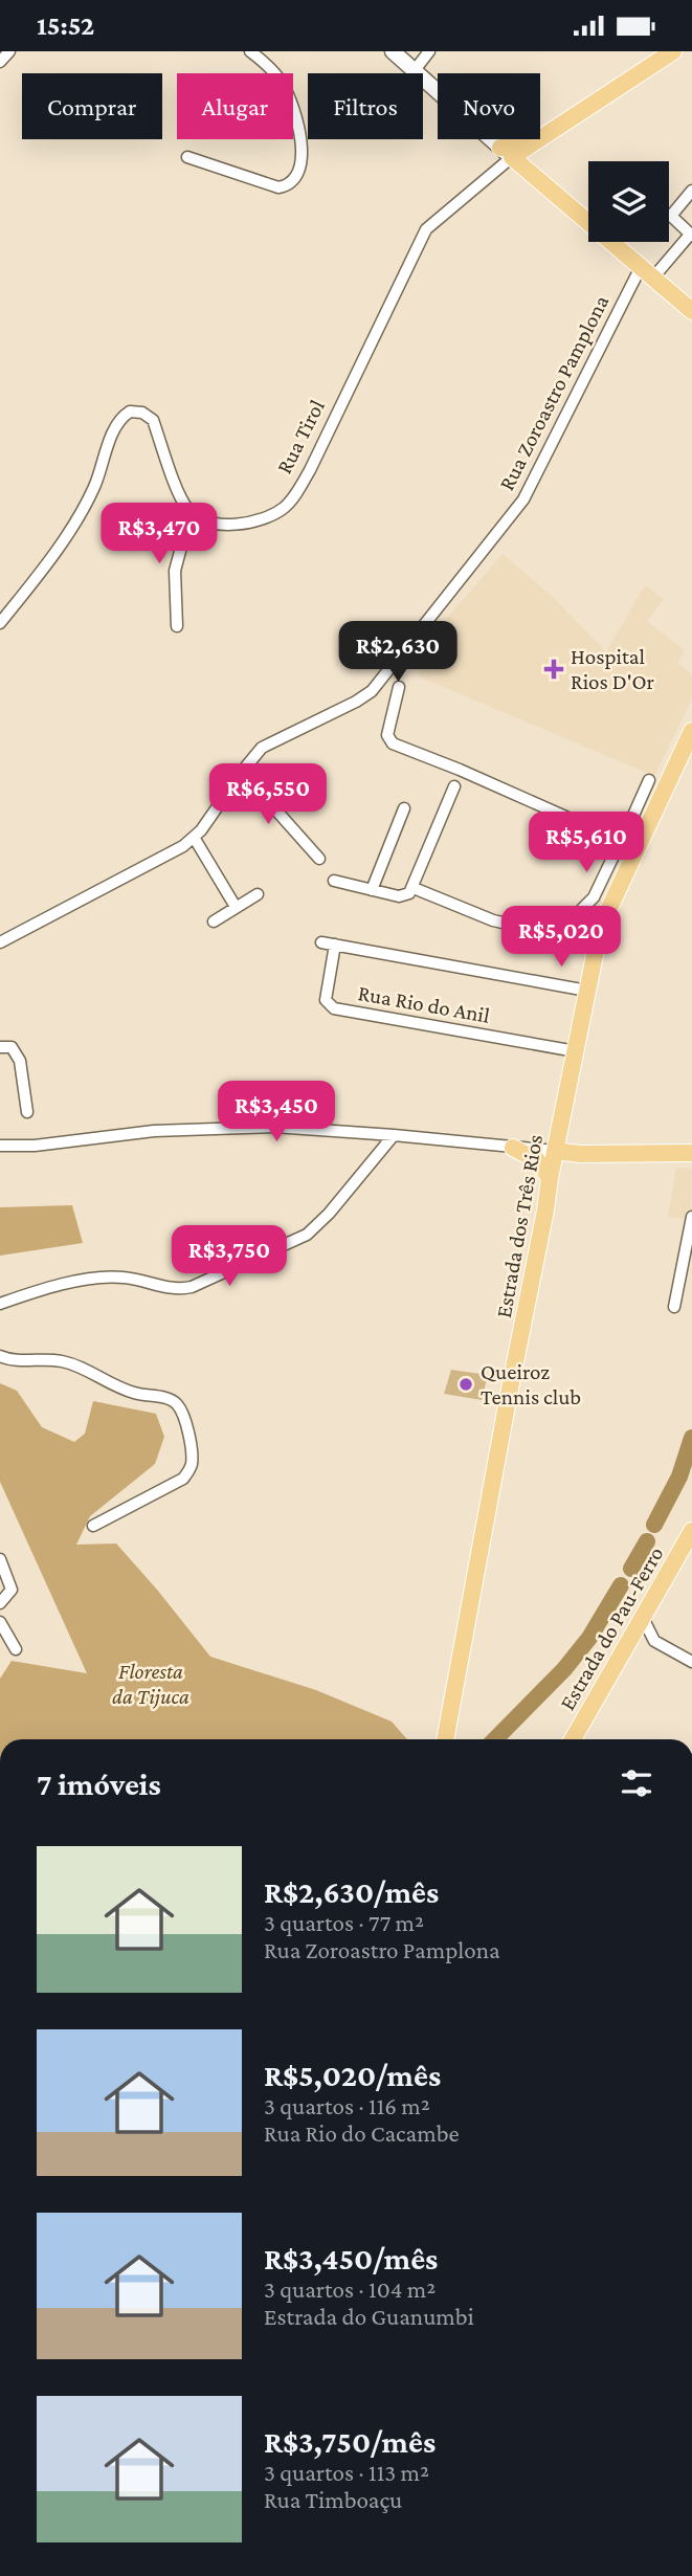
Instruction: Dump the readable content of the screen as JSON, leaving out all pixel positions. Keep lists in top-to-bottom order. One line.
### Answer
{"streets":{"main road":["Rua Tirol","Estrada dos Três Rios","Estrada do Pau-Ferro"],"street":["Rua Zoroastro Pamplona","Rua Rio do Anil"]},"crossings":[["Rua Rio do Anil","Estrada dos Três Rios"]],"parks":["Floresta da Tijuca"],"places":{"health":["Hospital Rios D'Or"],"other":["Queiroz Tennis club"]},"page":{"status":"15:52","chip":["Comprar","Alugar","Filtros","Novo"],"price":["R$3,470","R$2,630","R$6,550","R$5,610","R$5,020","R$3,450","R$3,750"],"heading":"7 imóveis","list":[{"name":"R$2,630/mês","note":"3 quartos · 77 m² · Rua Zoroastro Pamplona"},{"name":"R$5,020/mês","note":"3 quartos · 116 m² · Rua Rio do Cacambe"},{"name":"R$3,450/mês","note":"3 quartos · 104 m² · Estrada do Guanumbi"},{"name":"R$3,750/mês","note":"3 quartos · 113 m² · Rua Timboaçu"}]}}
